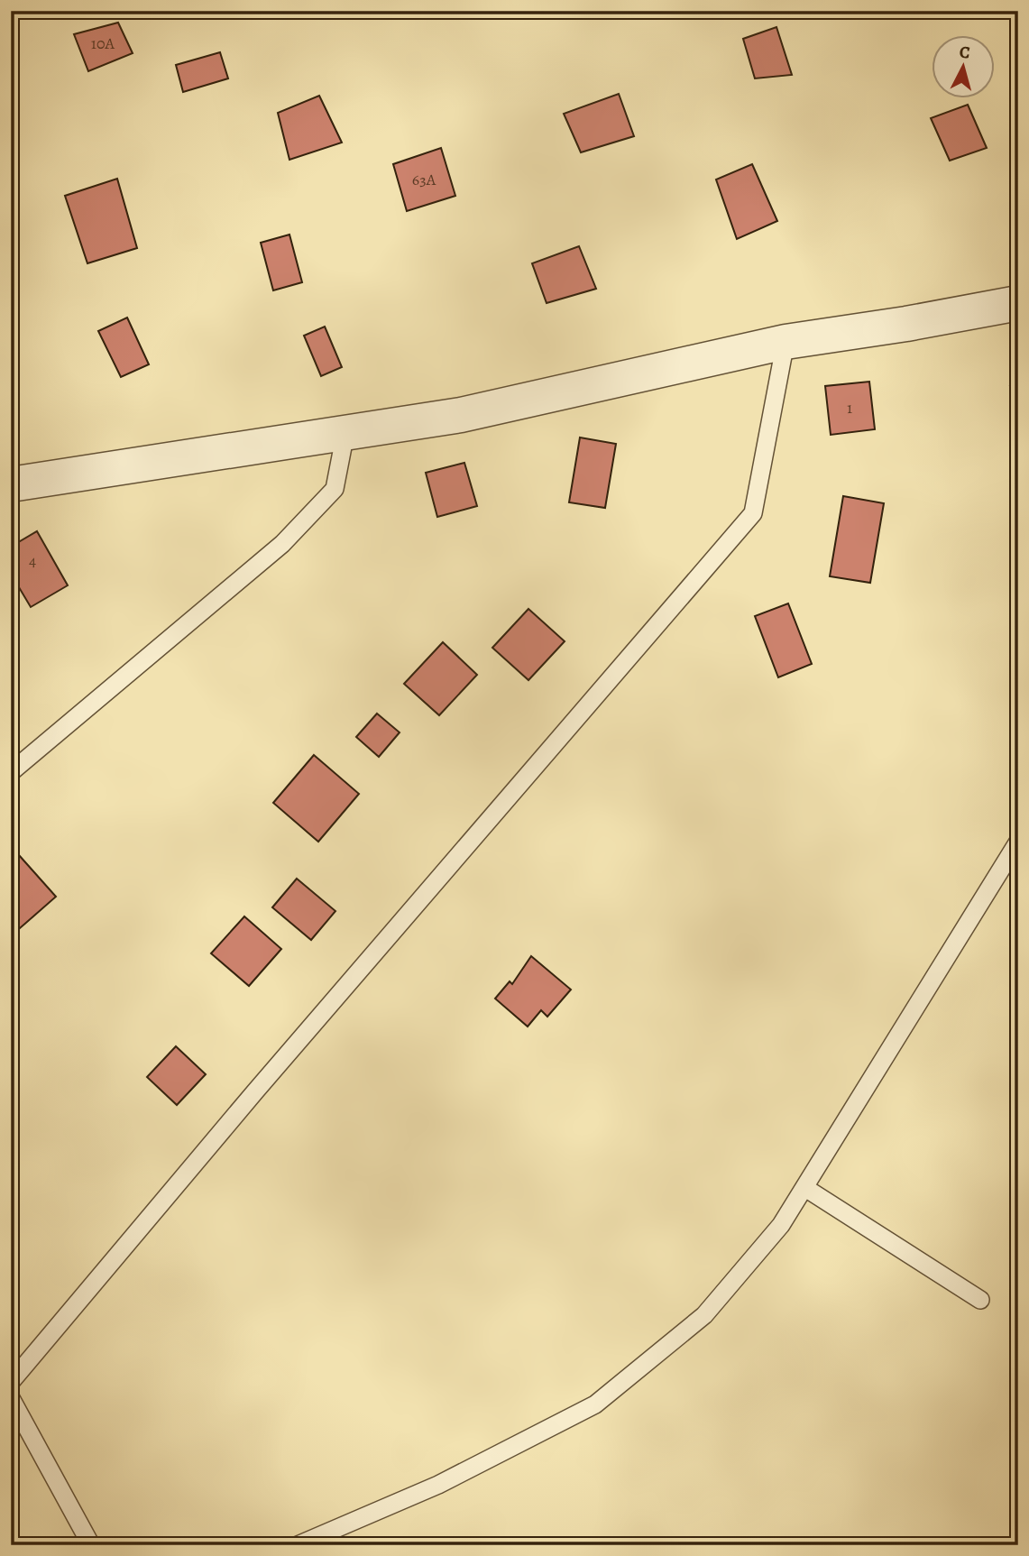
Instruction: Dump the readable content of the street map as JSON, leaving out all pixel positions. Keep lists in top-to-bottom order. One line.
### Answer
{"house_numbers":["10А","63А","1","4"],"north":"top"}
